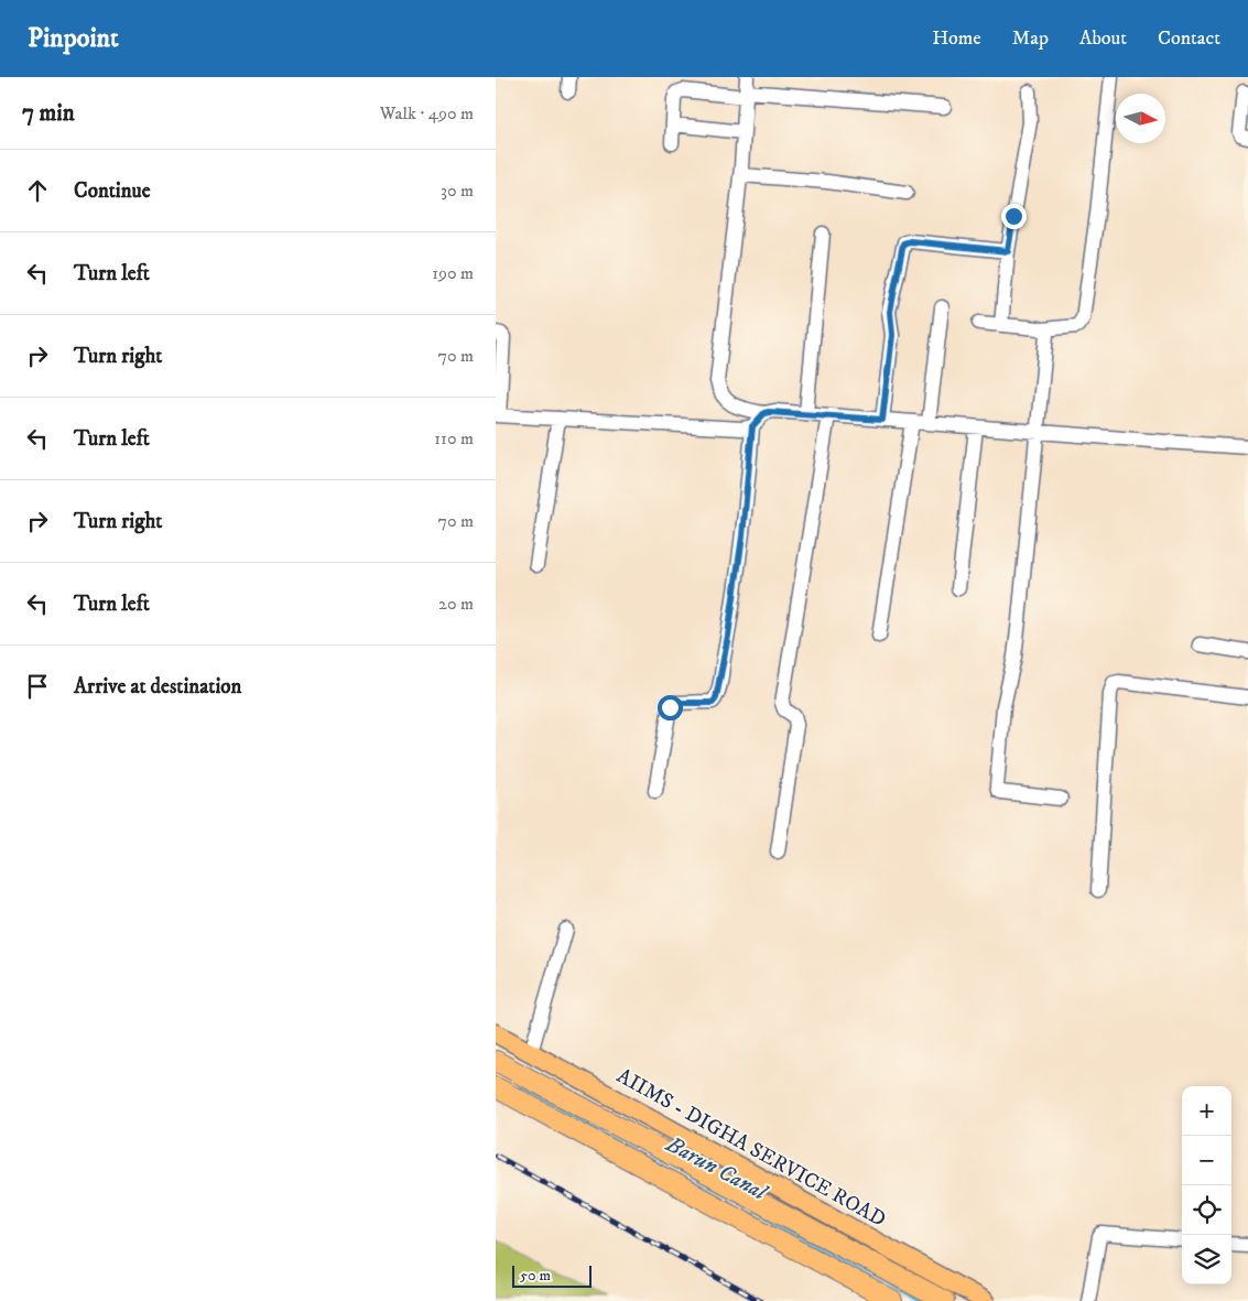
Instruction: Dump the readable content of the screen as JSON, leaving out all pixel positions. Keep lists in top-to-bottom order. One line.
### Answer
{"streets":{"main road":["AIIMS - DIGHA SERVICE ROAD"]},"water":["Barun Canal"],"scale_bar":"50 m","north":"right","page":{"header":"Pinpoint","nav":["Home","Map","About","Contact"],"heading":["7 min","Walk · 490 m"],"list":[["Continue","30 m"],["Turn left","190 m"],["Turn right","70 m"],["Turn left","110 m"],["Turn right","70 m"],["Turn left","20 m"],"Arrive at destination"],"map_buttons":["+","−"],"scale":"50 m"}}
